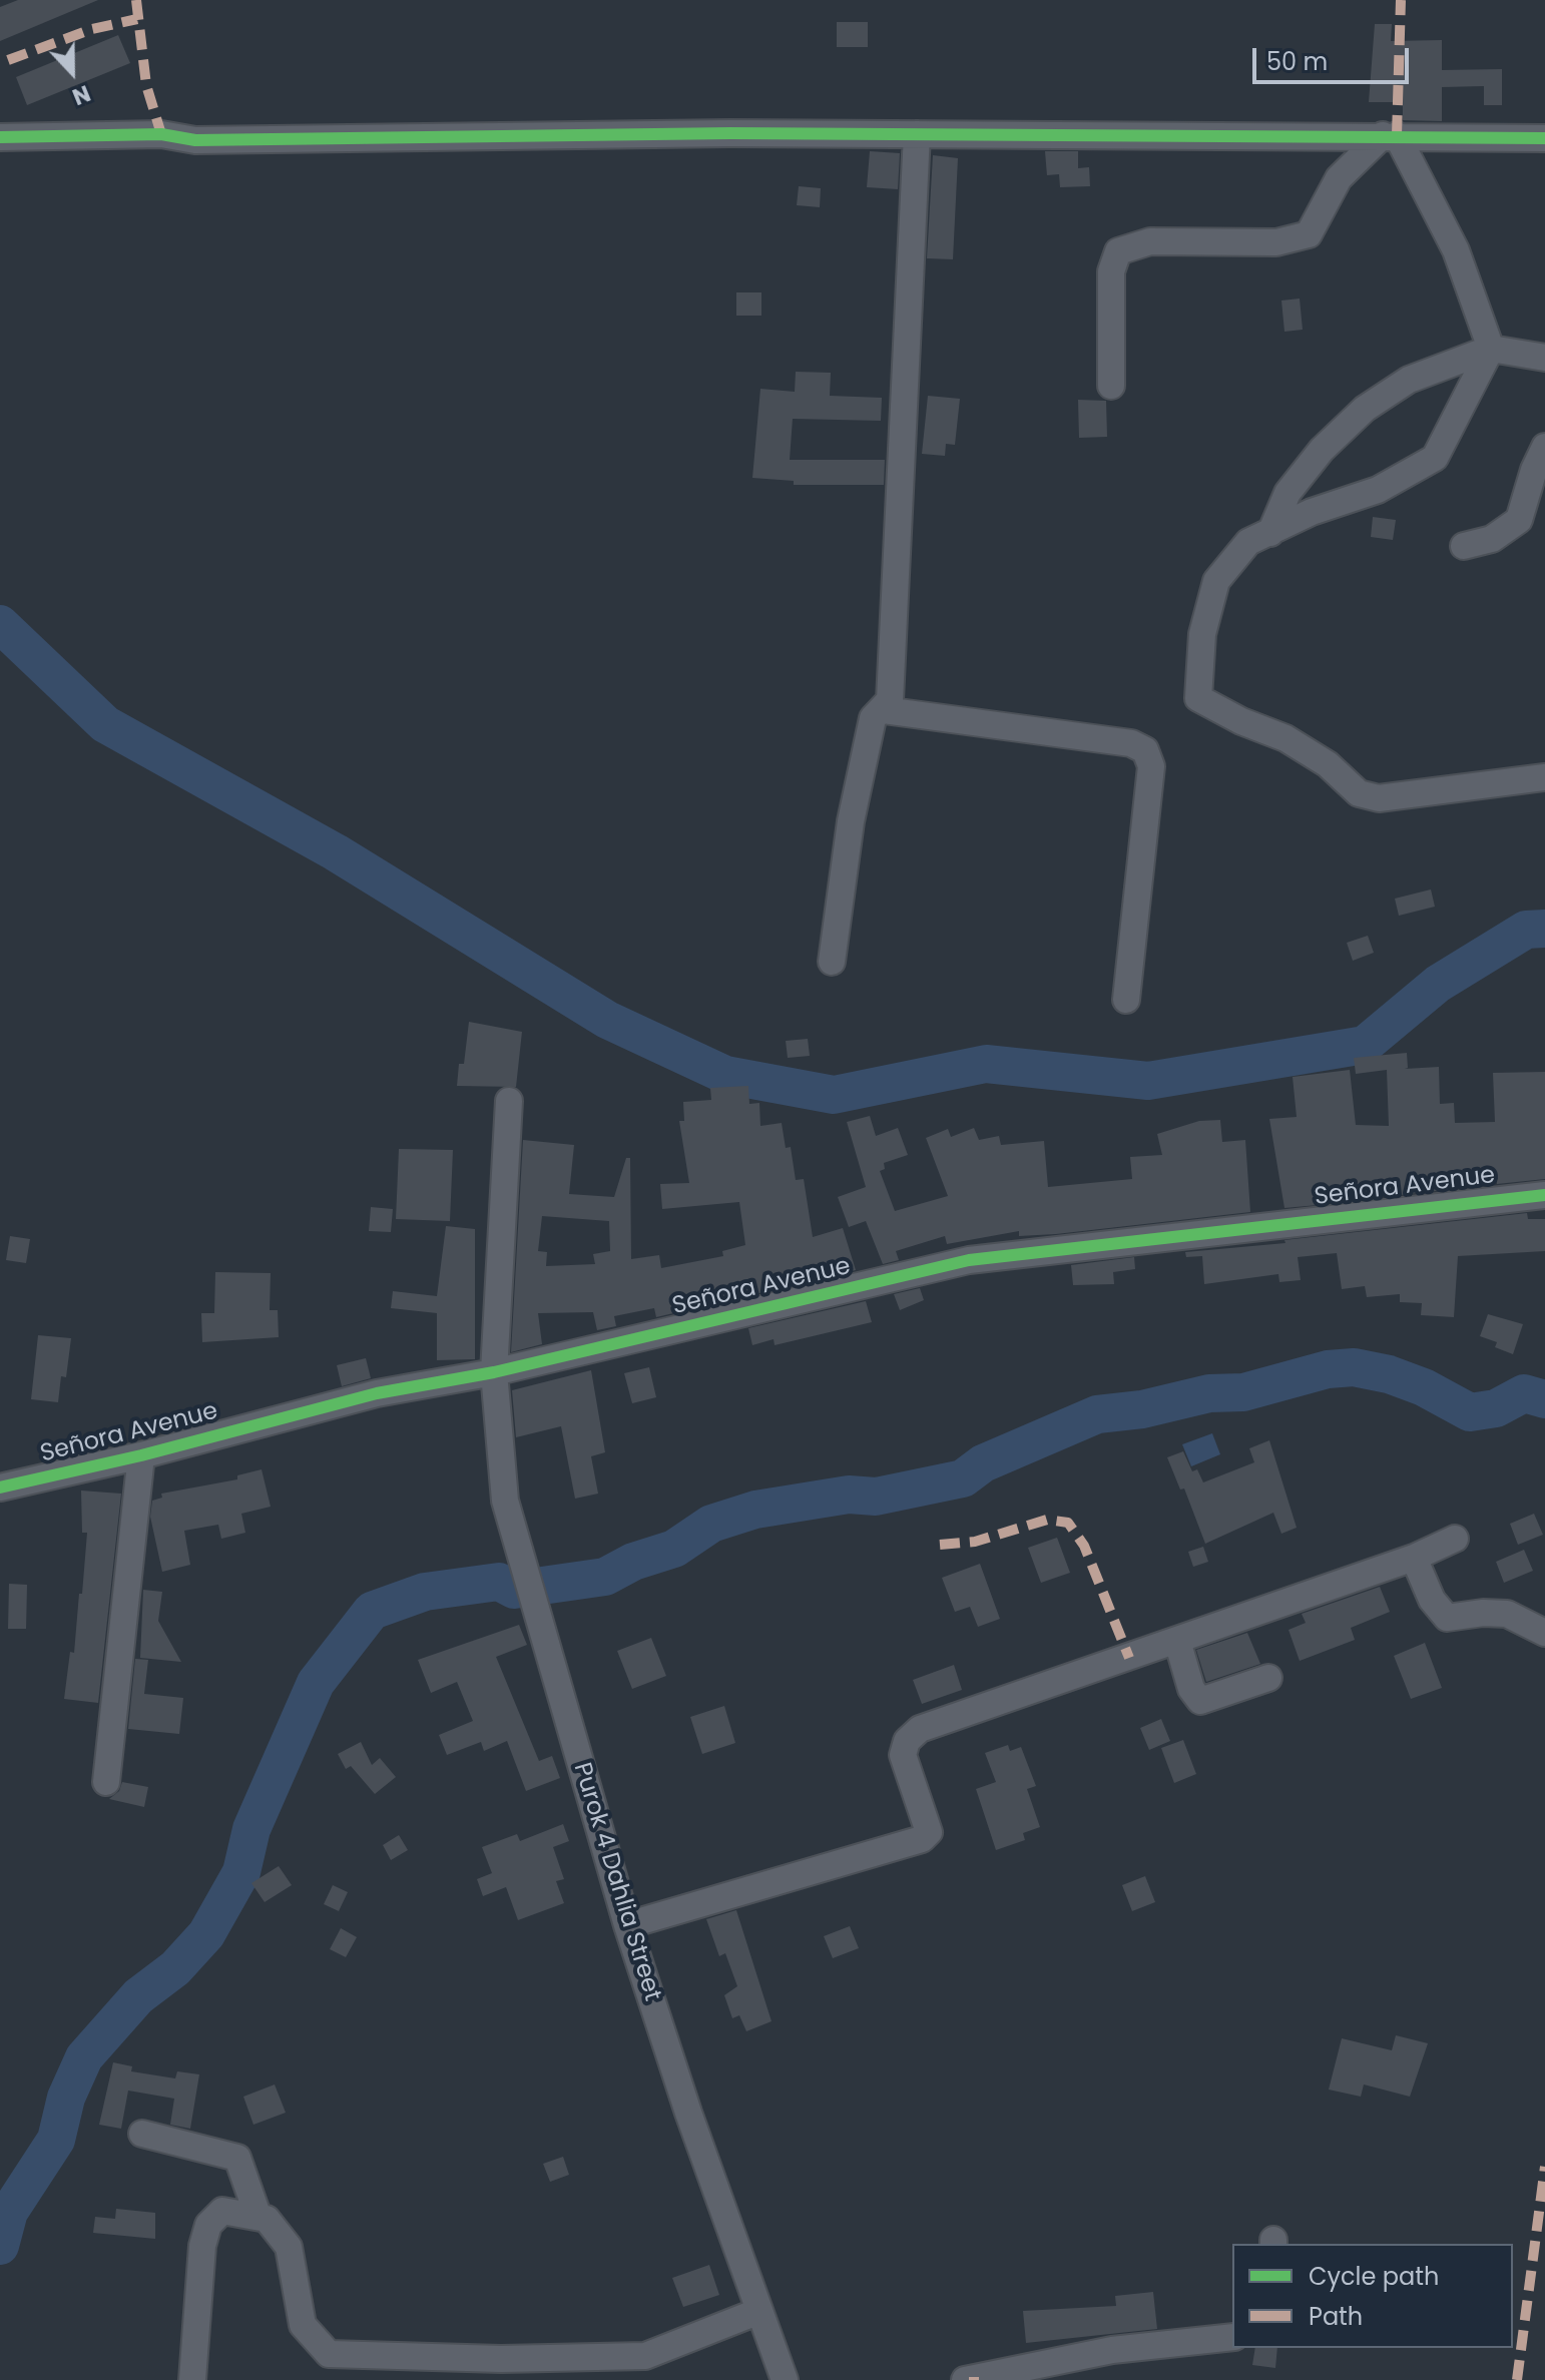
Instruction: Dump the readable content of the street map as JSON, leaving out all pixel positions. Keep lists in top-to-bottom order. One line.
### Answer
{"streets":{"street":["Señora Avenue","Purok 4 Dahlia Street"]},"crossings":[["Señora Avenue","Purok 4 Dahlia Street"]],"legend":["Cycle path","Path"],"scale_bar":"50 m","north":"bottom"}
